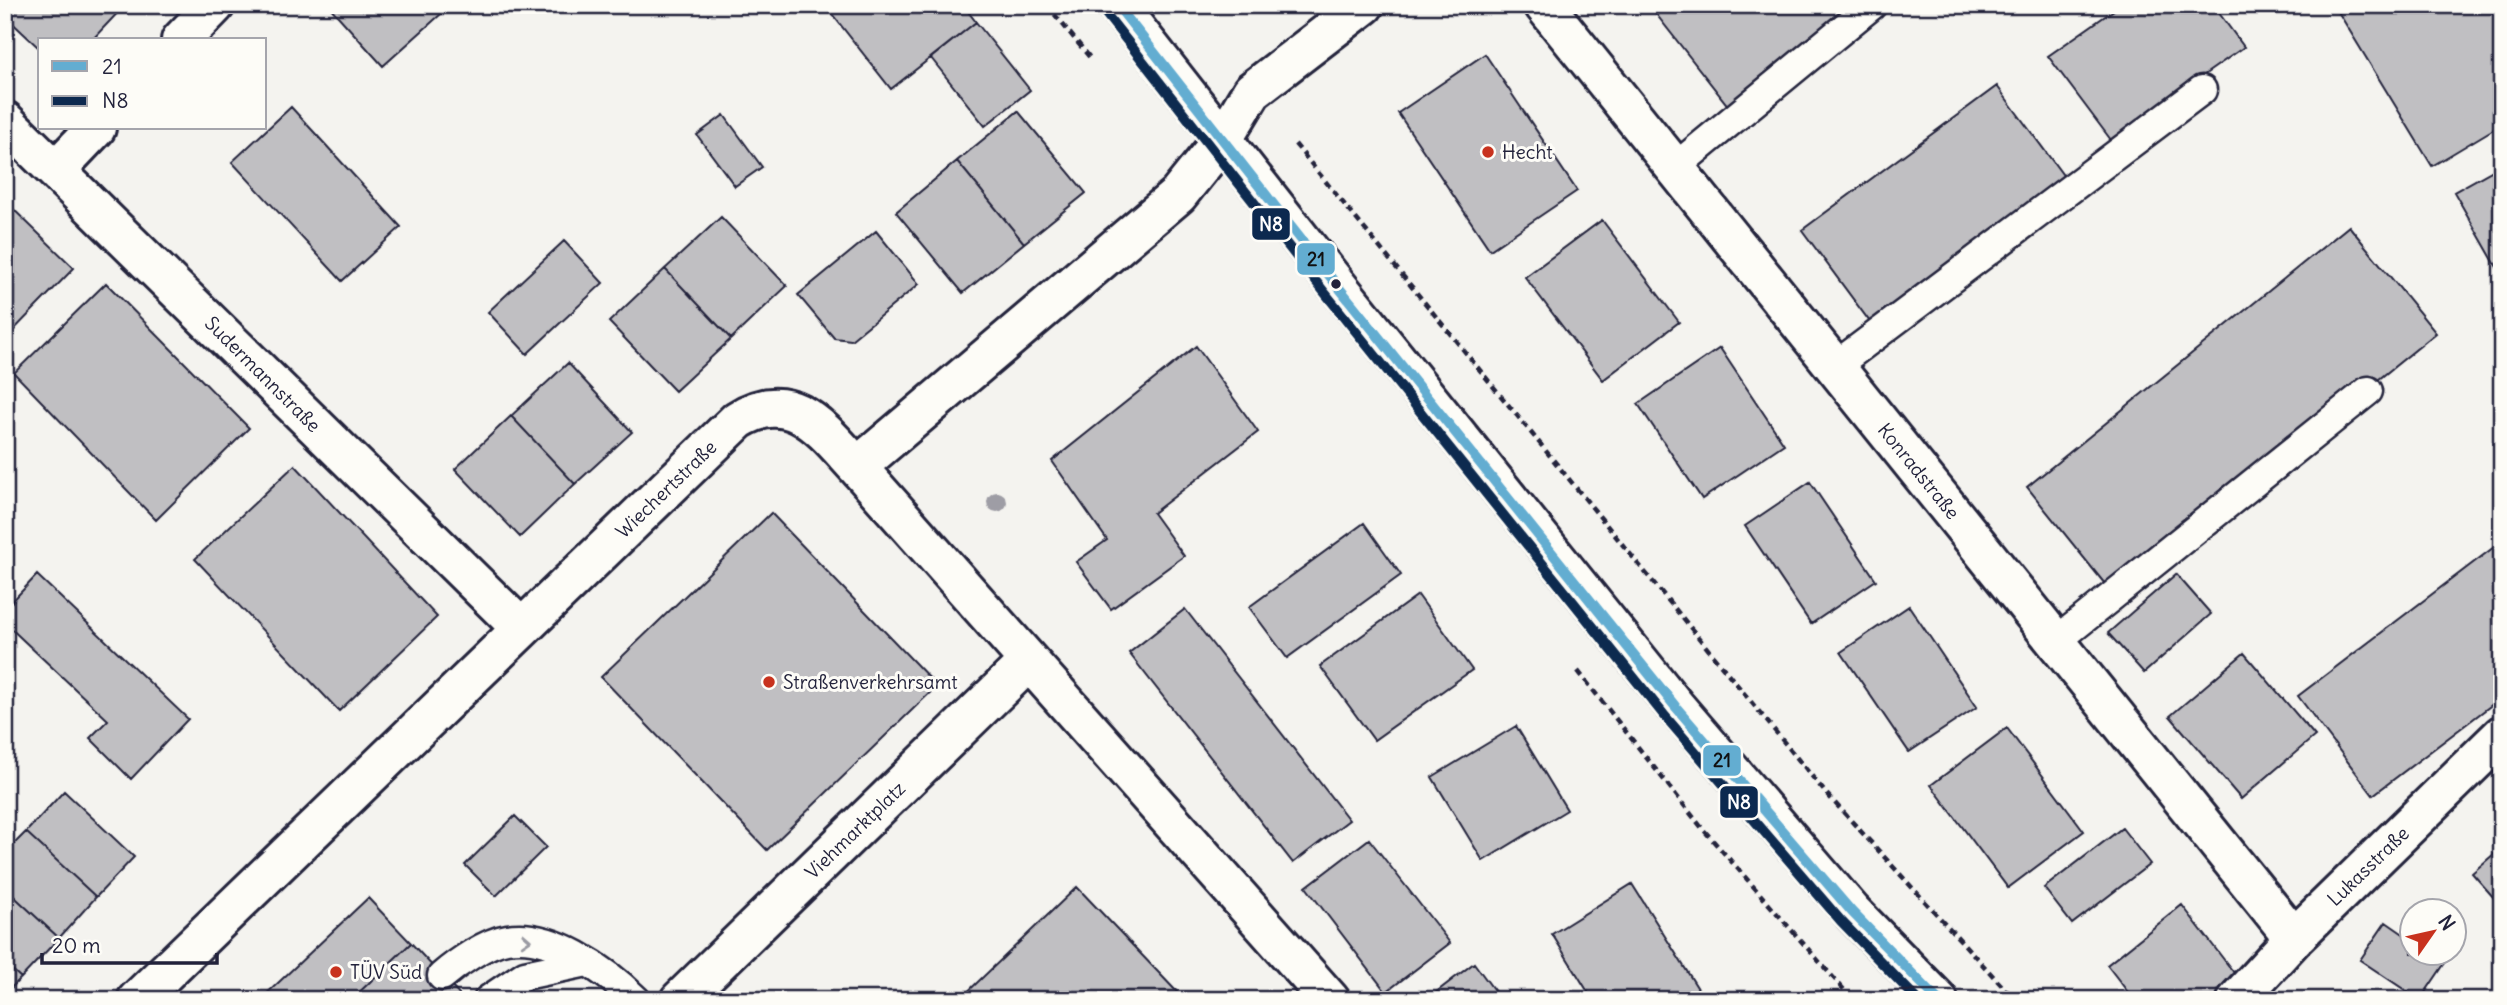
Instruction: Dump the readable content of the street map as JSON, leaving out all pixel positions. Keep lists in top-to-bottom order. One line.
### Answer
{"streets":{"street":["Sudermannstraße","Konradstraße","Wiechertstraße","Viehmarktplatz","Lukasstraße"]},"crossings":[["Sudermannstraße","Wiechertstraße"],["Konradstraße","Lukasstraße"]],"places":["Hecht","Straßenverkehrsamt","TÜV Süd"],"lines":["transit line 21","transit line N8"],"legend":["21","N8"],"scale_bar":"20 m","north":"top right"}
